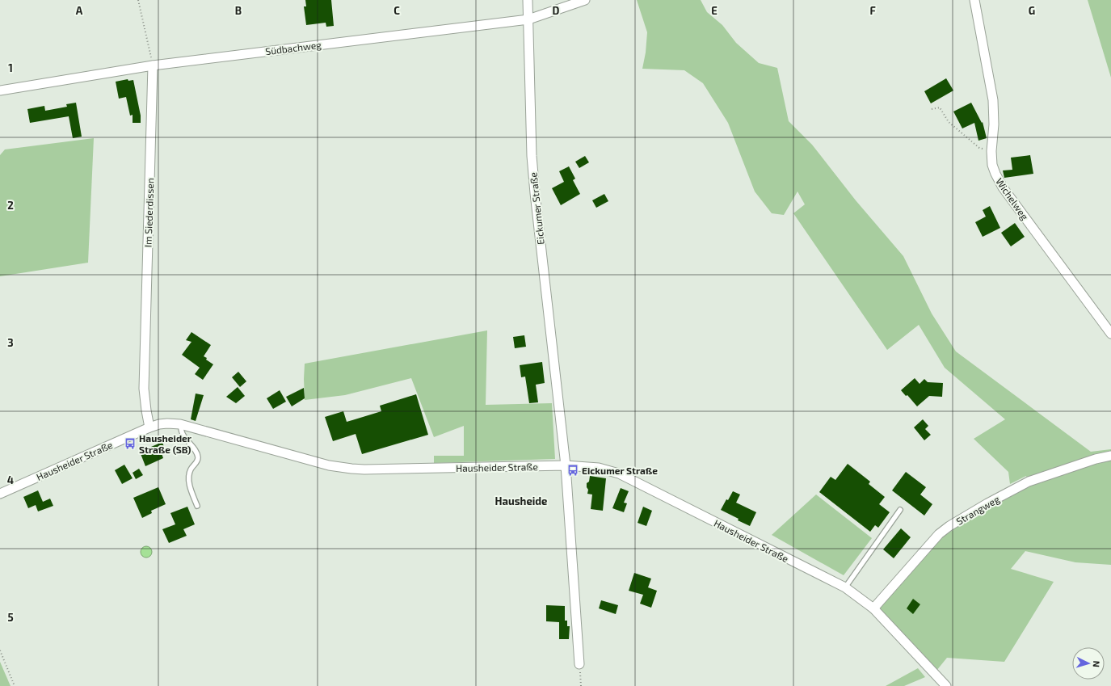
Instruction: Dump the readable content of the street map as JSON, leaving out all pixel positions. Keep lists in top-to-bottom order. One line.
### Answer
{"streets":{"street":["Südbachweg","Wichelweg","Eickumer Straße","Im Siederdissen","Hausheider Straße","Strangweg"]},"crossings":[["Südbachweg","Eickumer Straße"],["Südbachweg","Im Siederdissen"],["Eickumer Straße","Hausheider Straße"],["Im Siederdissen","Hausheider Straße"],["Hausheider Straße","Strangweg"]],"districts":["Hausheide"],"places":{"bus stop":["Hausheider Straße (SB)","Eickumer Straße"]},"north":"right","grid":{"columns":["A","B","C","D","E","F","G"],"rows":["1","2","3","4","5"]}}
